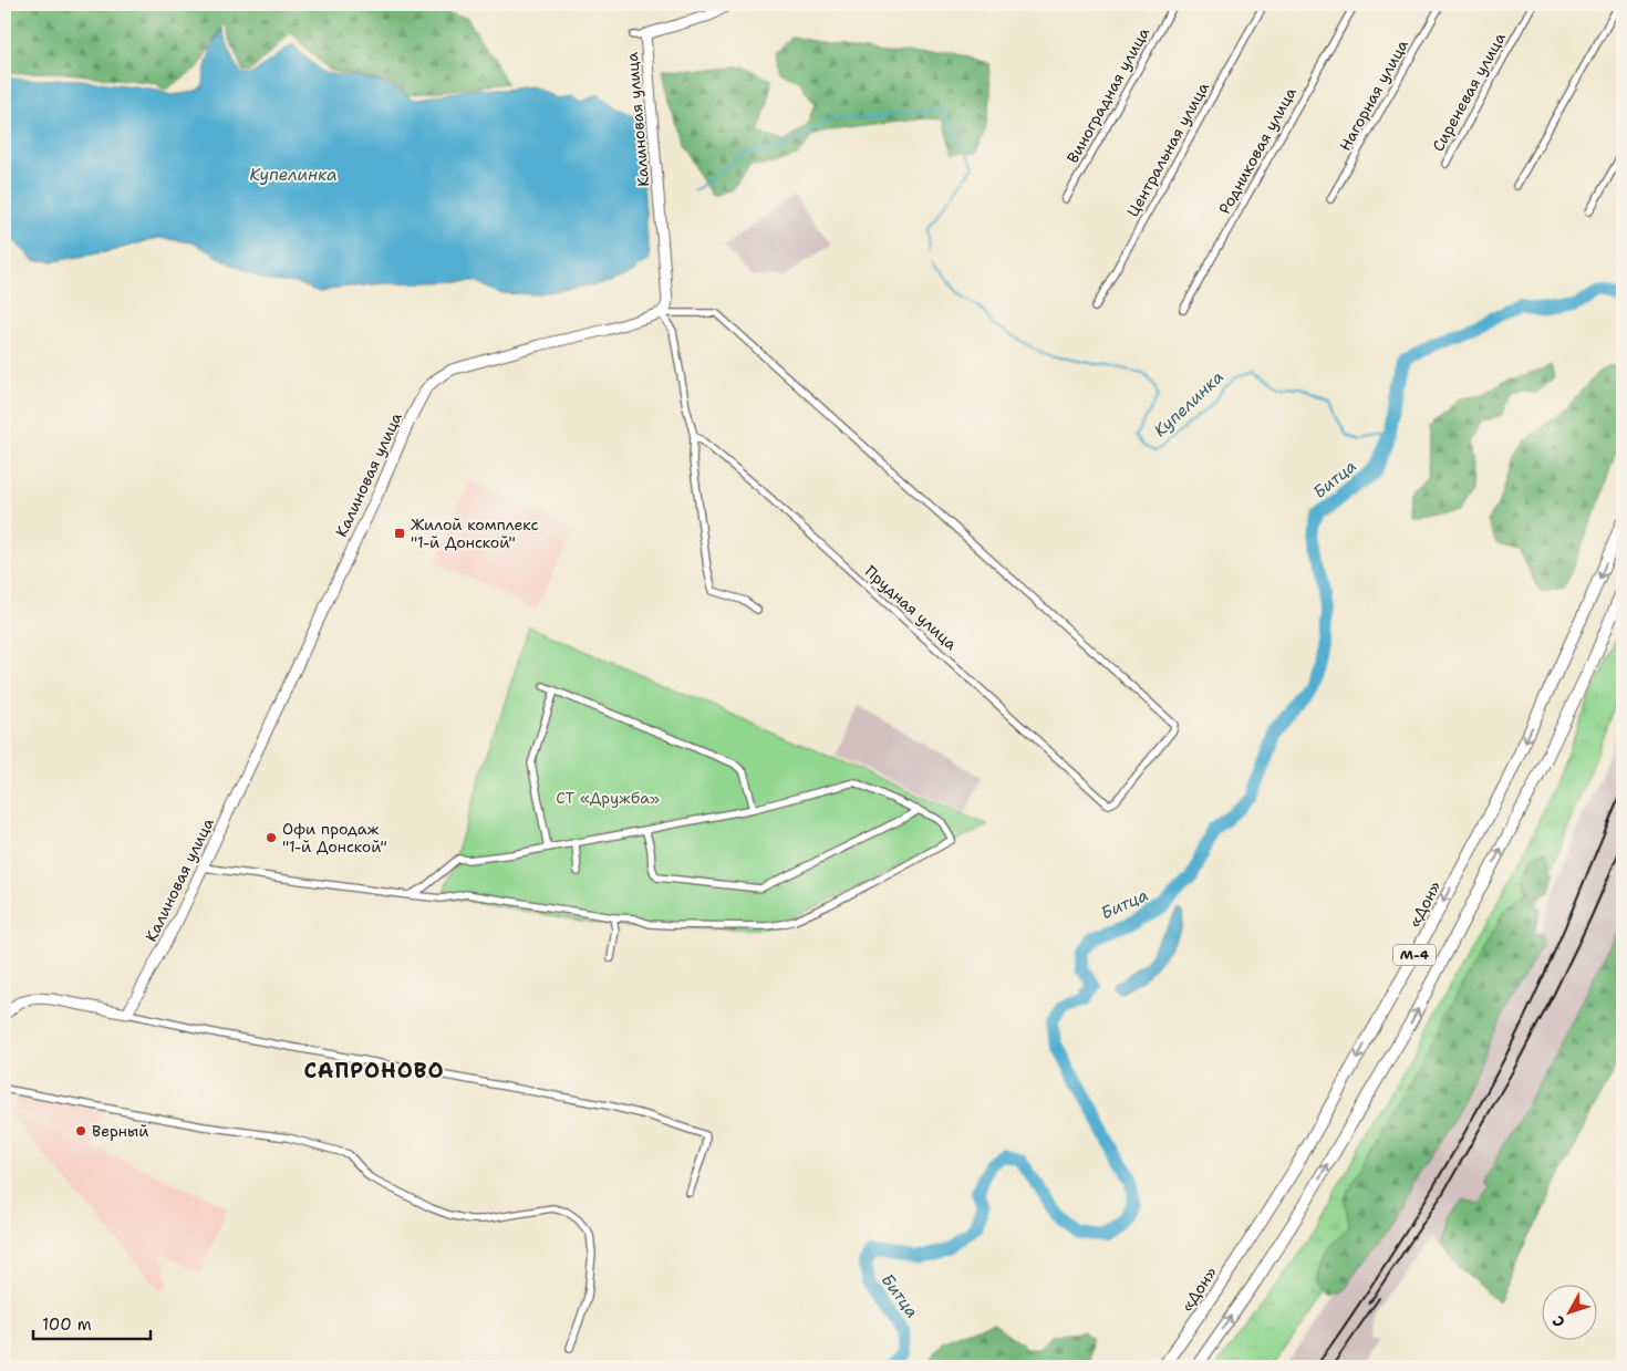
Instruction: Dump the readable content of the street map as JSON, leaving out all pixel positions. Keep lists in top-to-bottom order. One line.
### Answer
{"streets":{"highway":["«Дон»","М-4"],"street":["Сиреневая улица","Виноградная улица","Нагорная улица","Калиновая улица","Центральная улица","Родниковая улица","Прудная улица"]},"crossings":[["Калиновая улица","Прудная улица"]],"districts":["САПРОНОВО"],"water":["Купелинка","Битца"],"parks":["СТ «Дружба»"],"places":{"transit":["Жилой комплекс \"1-й Донской\""],"other":["Офи продаж \"1-й Донской\"","Верный"]},"scale_bar":"100 m","north":"bottom left"}
